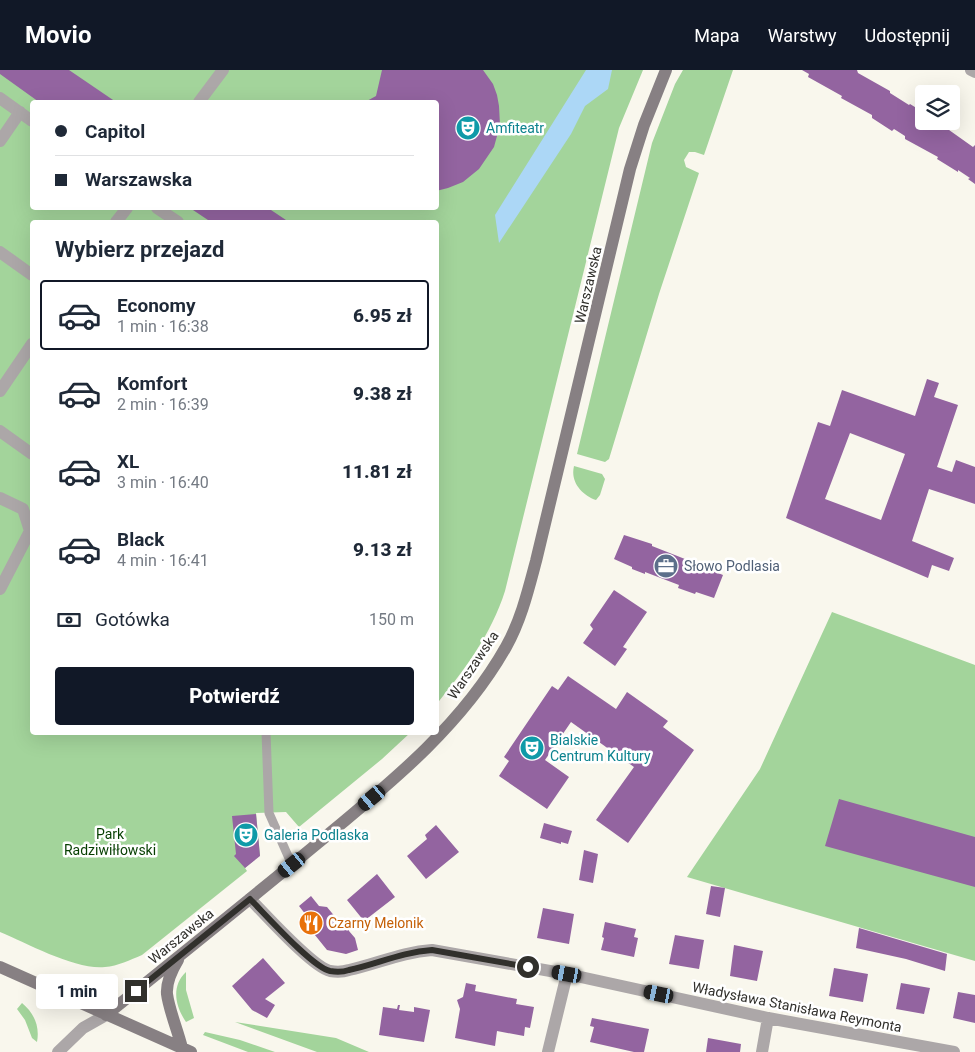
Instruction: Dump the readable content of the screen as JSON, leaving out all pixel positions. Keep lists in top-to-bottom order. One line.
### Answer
{"streets":{"street":["Warszawska","Władysława Stanisława Reymonta"]},"crossings":[["Warszawska","Władysława Stanisława Reymonta"]],"parks":["Park Radziwiłłowski"],"places":{"theatre":["Amfiteatr","Bialskie Centrum Kultury","Galeria Podlaska"],"office":["Słowo Podlasia"],"restaurant":["Czarny Melonik"]},"page":{"header":"Movio","nav":["Mapa","Warstwy","Udostępnij"],"banner":["Capitol","Warszawska"],"heading":"Wybierz przejazd","list":[{"name":"Economy","note":"1 min · 16:38","value":"6.95 zł"},{"name":"Komfort","note":"2 min · 16:39","value":"9.38 zł"},{"name":"XL","note":"3 min · 16:40","value":"11.81 zł"},{"name":"Black","note":"4 min · 16:41","value":"9.13 zł"}],"pay":["Gotówka","150 m"],"buttons":"Potwierdź","bubble":"1 min"}}
